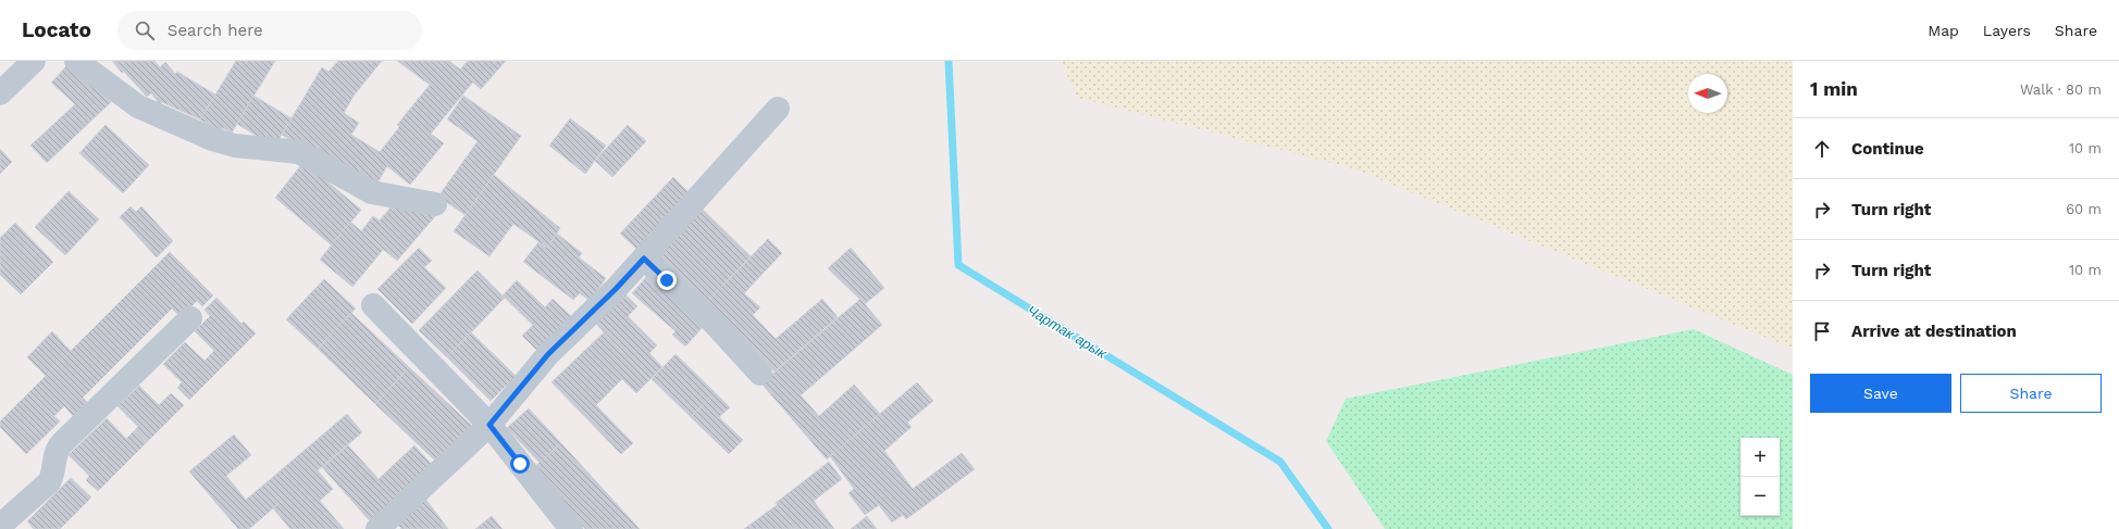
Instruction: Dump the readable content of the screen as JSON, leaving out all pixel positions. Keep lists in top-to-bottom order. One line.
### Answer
{"water":["Чартак арык"],"north":"left","page":{"header":"Locato","search":"Search here","nav":["Map","Layers","Share"],"heading":["1 min","Walk · 80 m"],"list":[["Continue","10 m"],["Turn right","60 m"],["Turn right","10 m"],"Arrive at destination"],"buttons":["Save","Share"],"map_buttons":["+","−"]}}
